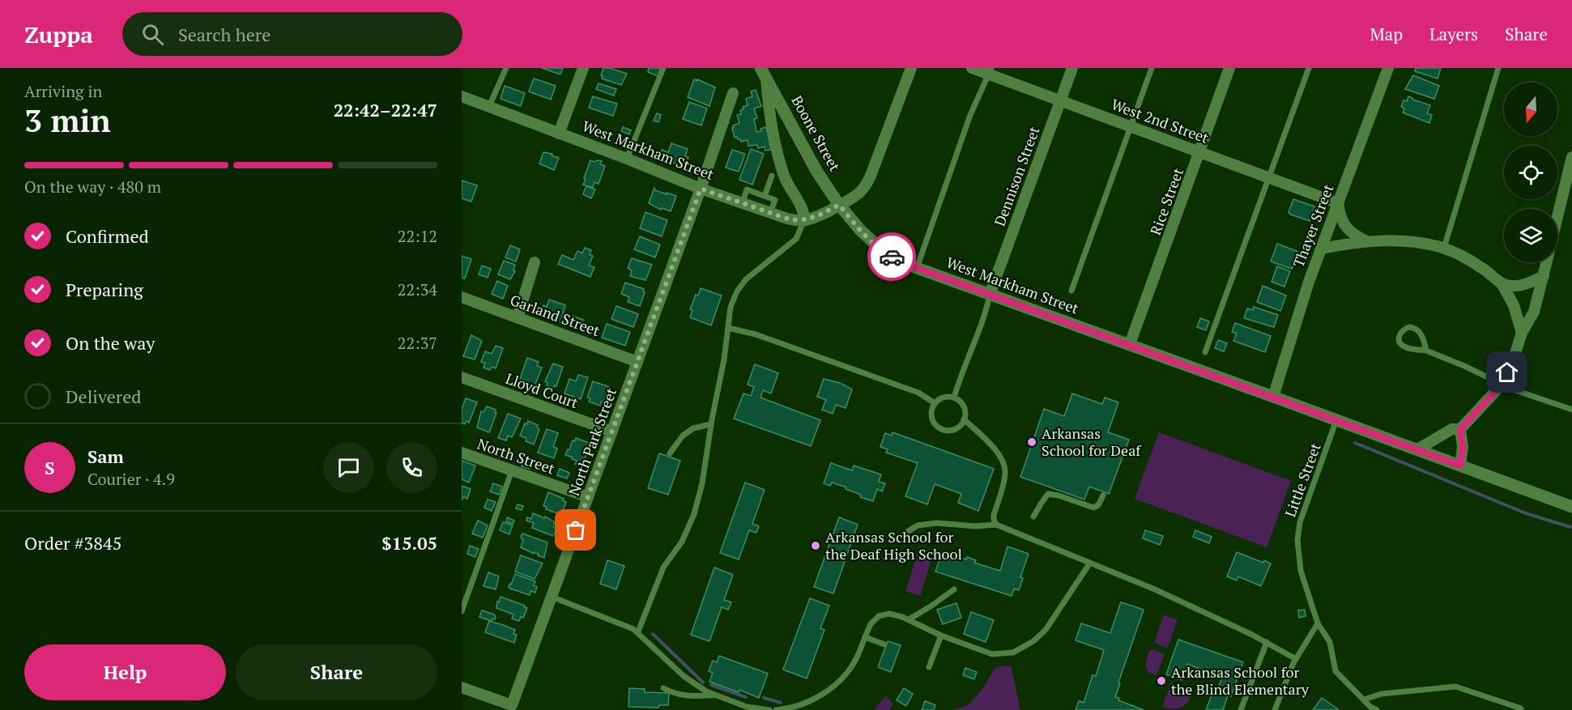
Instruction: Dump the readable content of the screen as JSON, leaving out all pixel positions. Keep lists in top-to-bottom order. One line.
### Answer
{"streets":{"main road":["Boone Street","West Markham Street"],"street":["West 2nd Street","Dennison Street","Rice Street","Thayer Street","Garland Street","Lloyd Court","North Park Street","North Street"],"lane":["Little Street"]},"crossings":[["West 2nd Street","Dennison Street"],["West 2nd Street","Rice Street"],["West 2nd Street","Thayer Street"],["Boone Street","West Markham Street"],["West Markham Street","Dennison Street"],["West Markham Street","Rice Street"],["West Markham Street","Thayer Street"],["West Markham Street","North Park Street"],["West Markham Street","Little Street"],["Garland Street","North Park Street"],["Lloyd Court","North Park Street"],["North Park Street","North Street"]],"places":["Arkansas School for Deaf","Arkansas School for the Deaf High School","Arkansas School for the Blind Elementary"],"north":"bottom","page":{"header":"Zuppa","search":"Search here","nav":["Map","Layers","Share"],"heading":["3 min","Arriving in","22:42–22:47"],"panel":["Sam","Courier · 4.9","Order #3845","$15.05"],"bar":"On the way · 480 m","list":[["Confirmed","22:12"],["Preparing","22:34"],["On the way","22:37"],"Delivered"],"round":"S","buttons":["Help","Share"]}}
